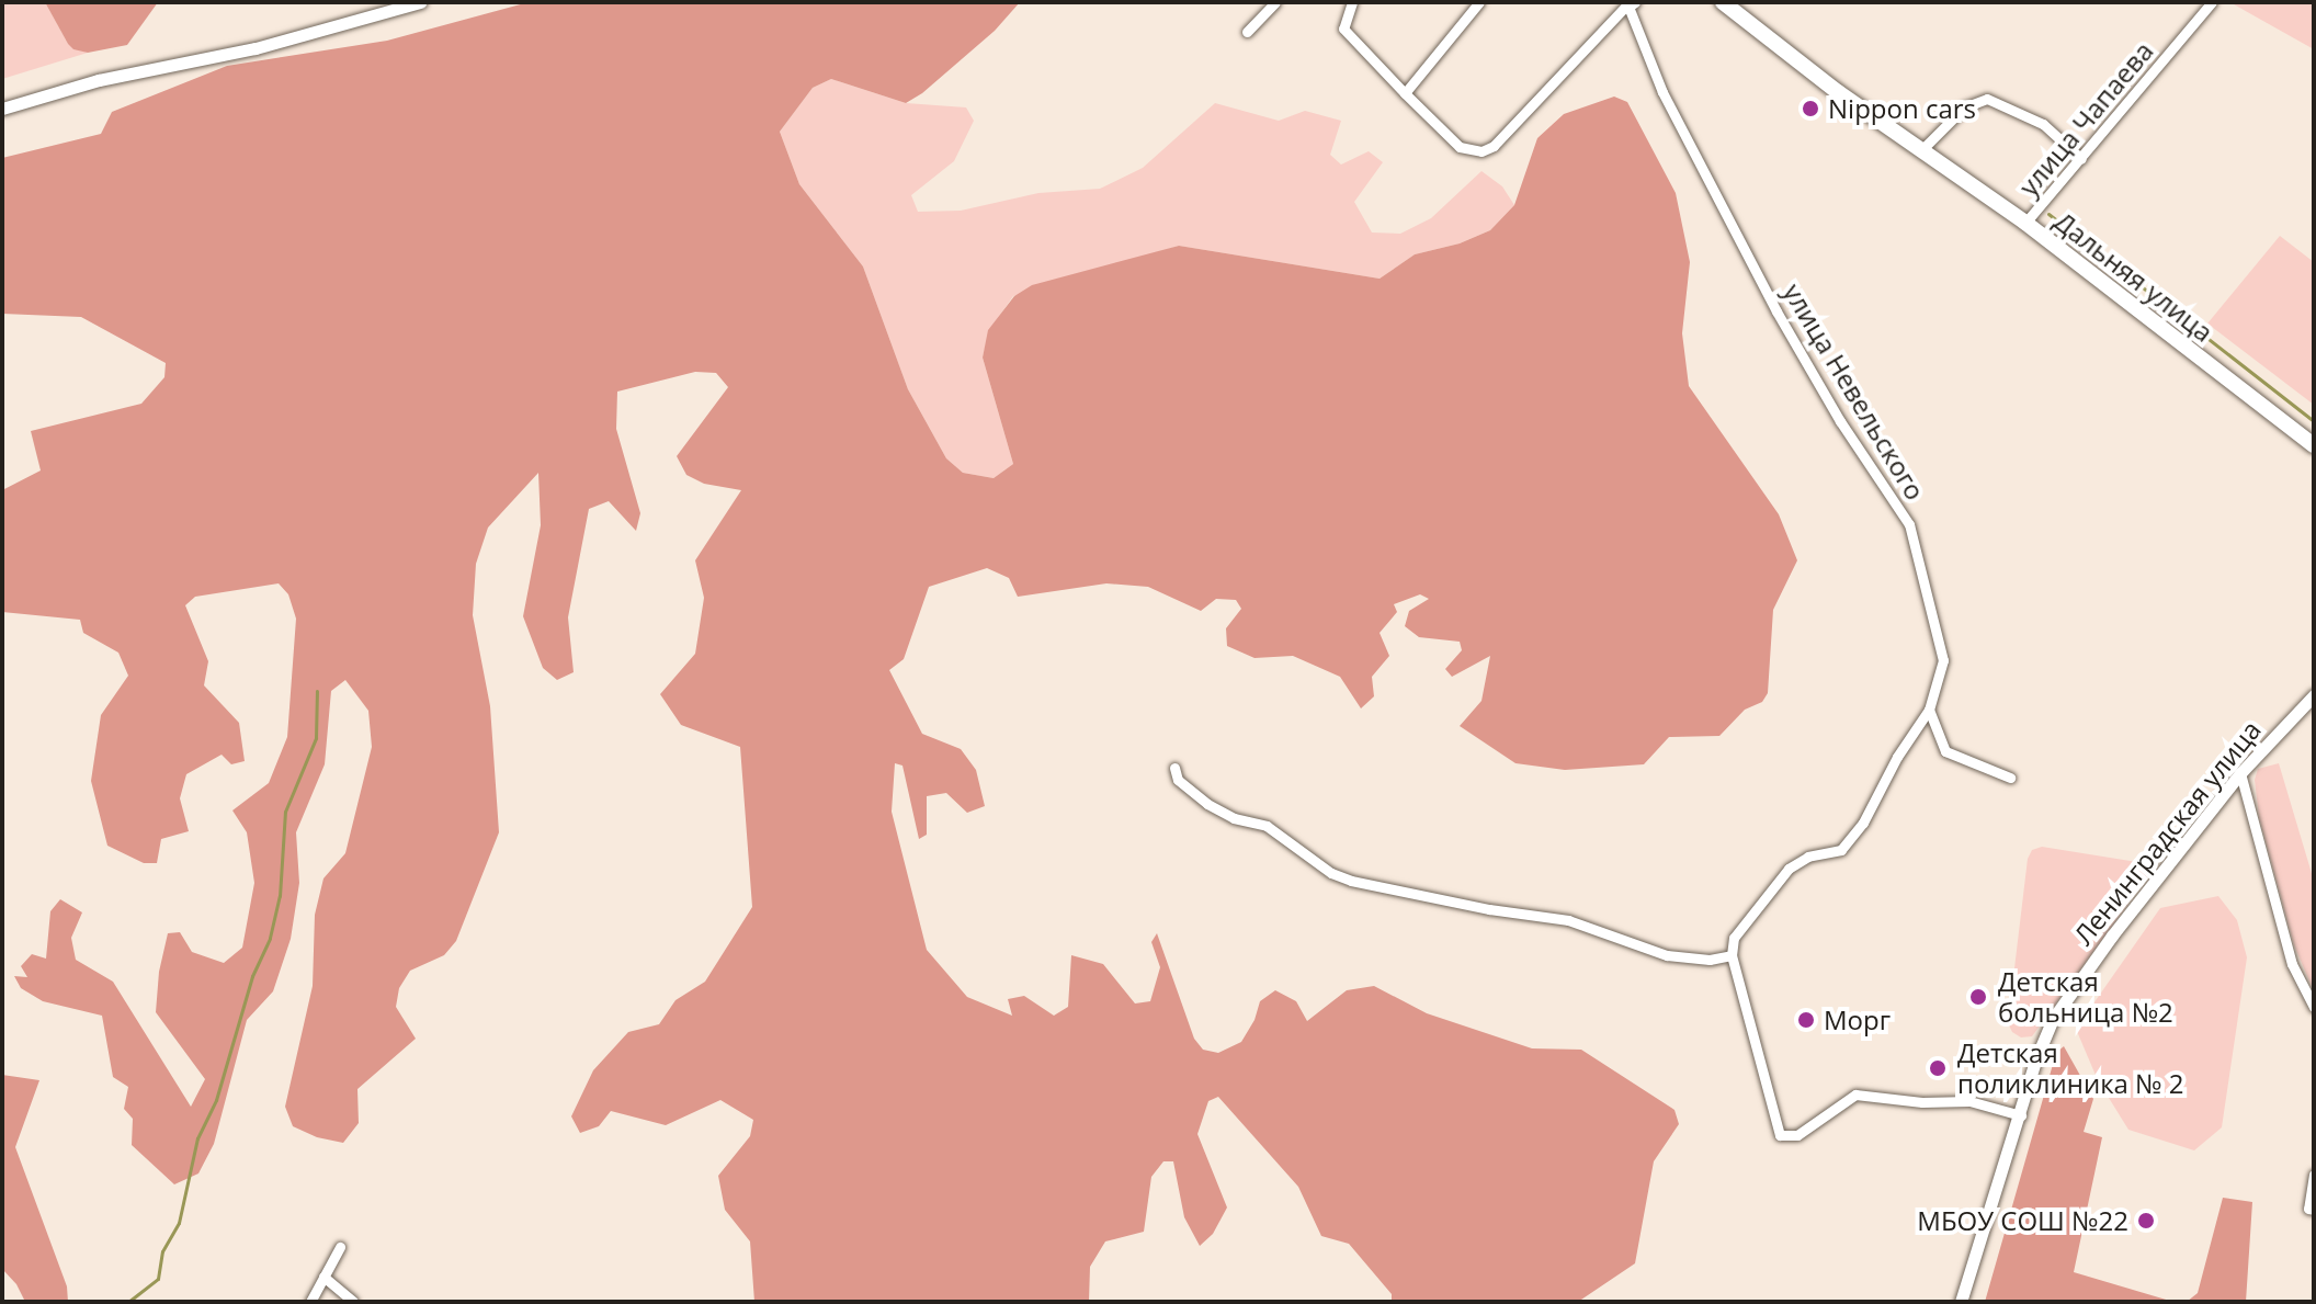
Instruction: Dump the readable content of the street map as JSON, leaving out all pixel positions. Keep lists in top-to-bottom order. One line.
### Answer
{"streets":{"main road":["Дальняя улица"],"street":["улица Чапаева","улица Невельского","Ленинградская улица"]},"crossings":[["улица Чапаева","Дальняя улица"]],"places":["Nippon cars","Детская больница №2","Морг","Детская поликлиника № 2","МБОУ СОШ №22"]}
